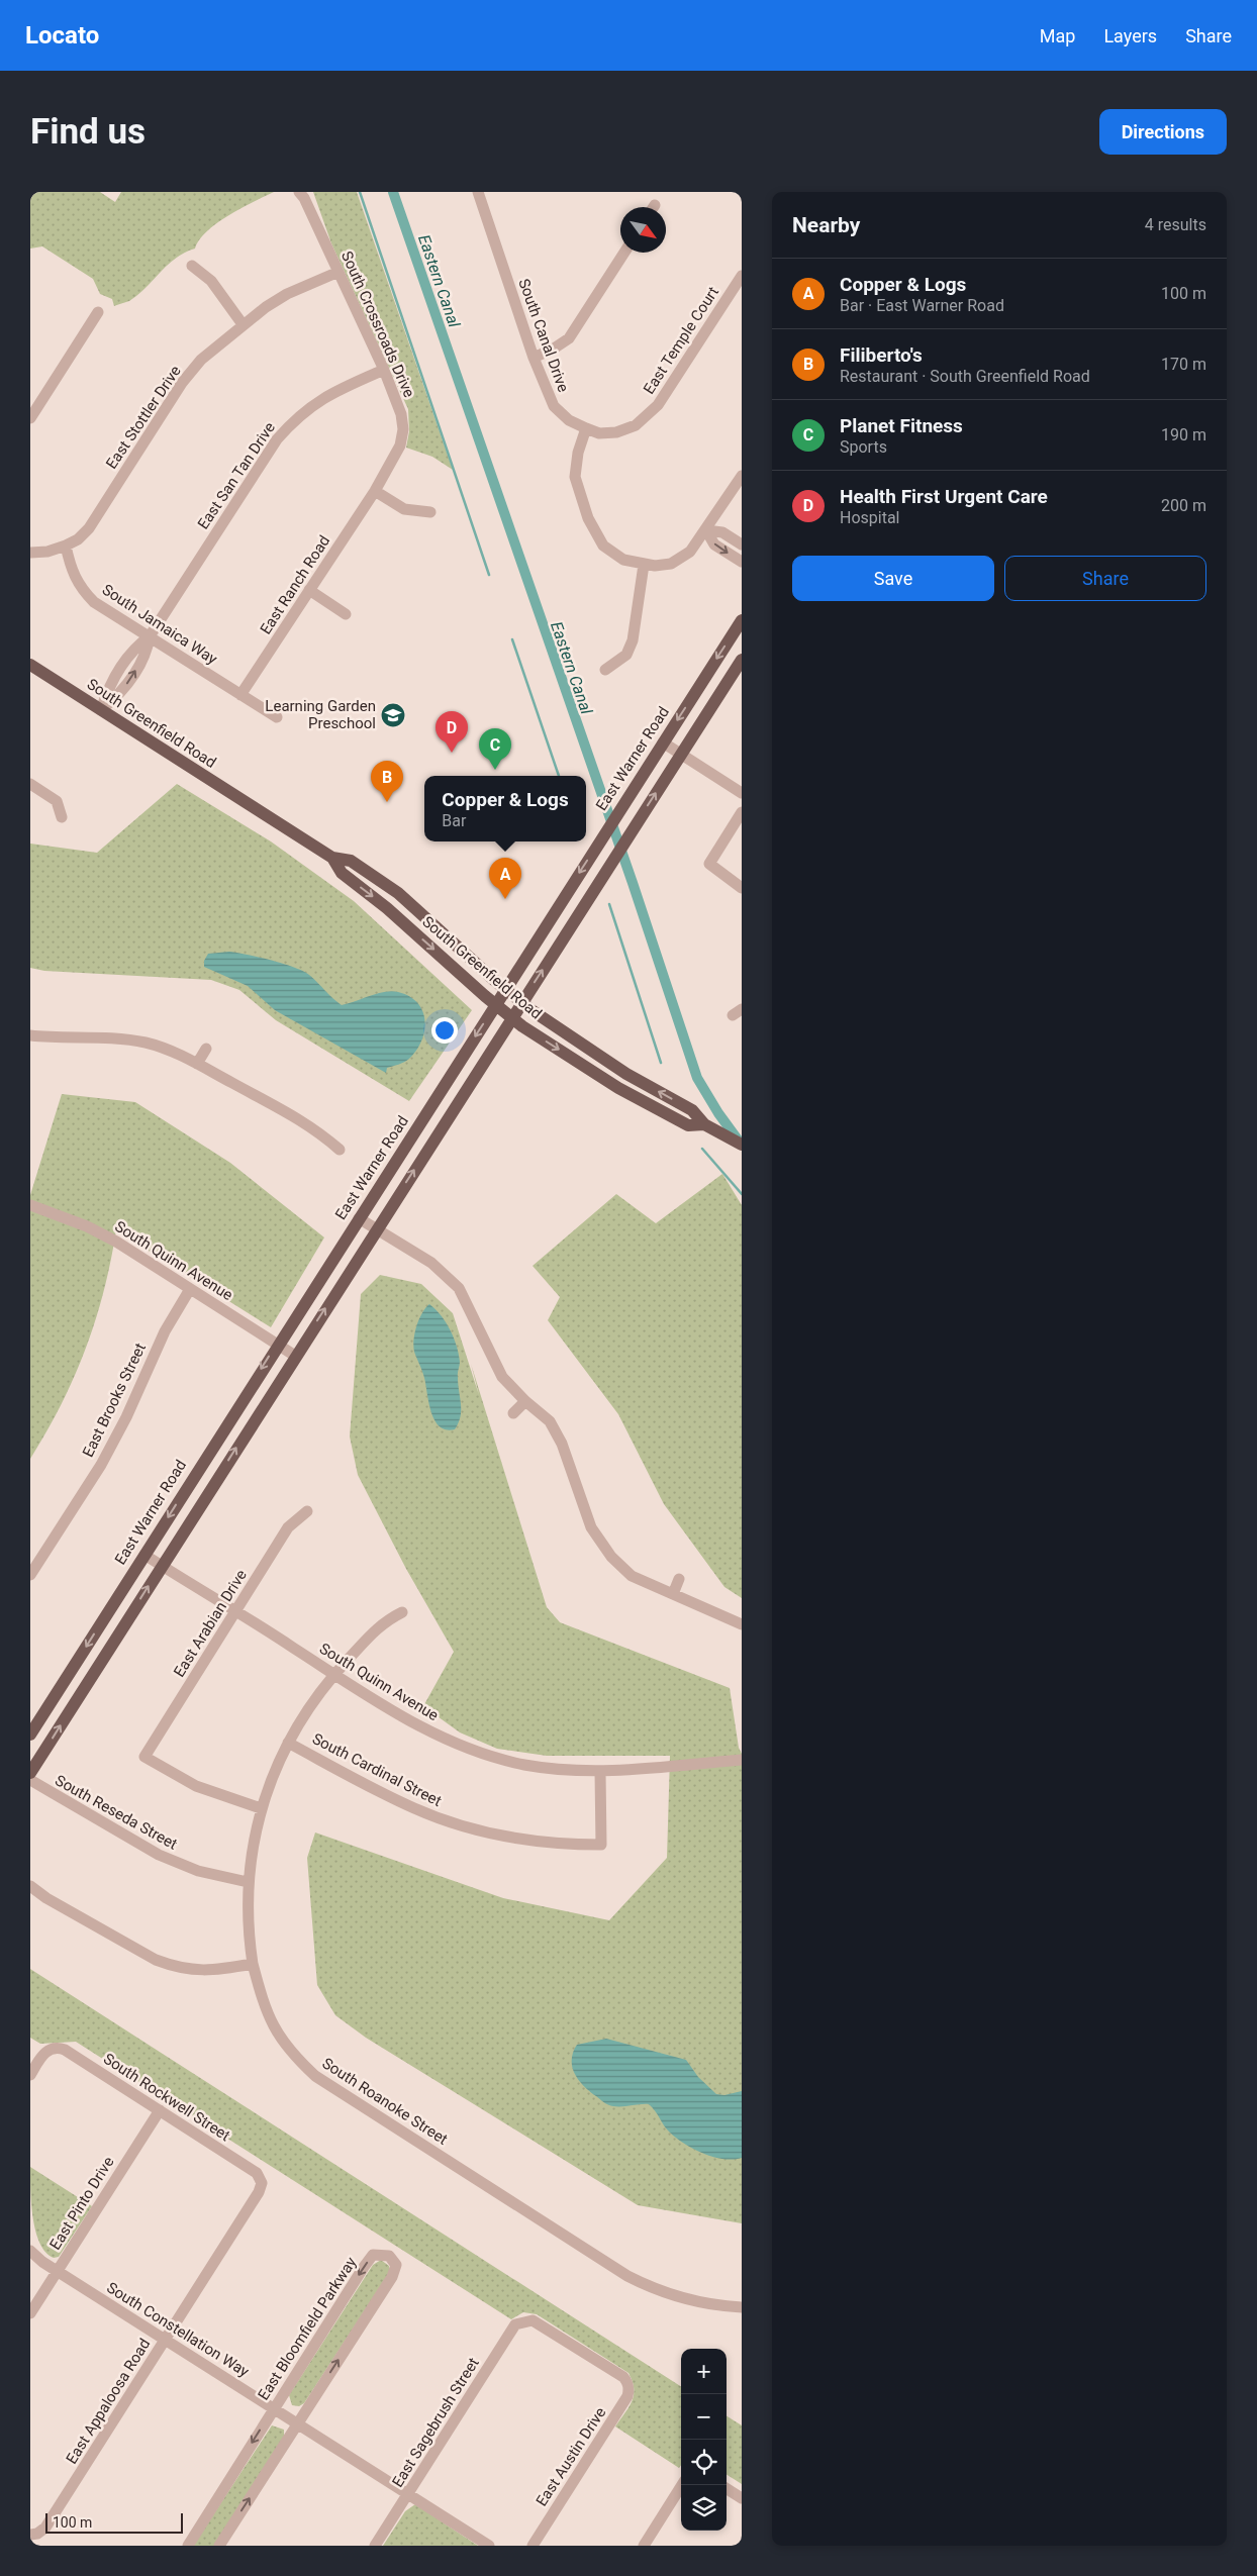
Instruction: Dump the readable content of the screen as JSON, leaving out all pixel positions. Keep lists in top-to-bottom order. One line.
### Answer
{"streets":{"main road":["South Greenfield Road","East Warner Road"],"street":["South Crossroads Drive","South Canal Drive","East Temple Court","East Stottler Drive","East San Tan Drive","East Ranch Road","South Jamaica Way","South Quinn Avenue","East Brooks Street","East Arabian Drive","South Cardinal Street","South Reseda Street","South Rockwell Street","South Roanoke Street","East Pinto Drive","East Bloomfield Parkway","South Constellation Way","East Appaloosa Road","East Sagebrush Street","East Austin Drive"]},"crossings":[["South Crossroads Drive","East Stottler Drive"],["South Crossroads Drive","East San Tan Drive"],["South Crossroads Drive","East Ranch Road"],["South Canal Drive","East Temple Court"],["East Stottler Drive","South Jamaica Way"],["East San Tan Drive","South Jamaica Way"],["East San Tan Drive","South Greenfield Road"],["East Ranch Road","South Jamaica Way"],["South Greenfield Road","East Warner Road"],["East Warner Road","South Quinn Avenue"],["South Quinn Avenue","East Brooks Street"],["South Quinn Avenue","East Arabian Drive"],["South Quinn Avenue","South Cardinal Street"],["South Rockwell Street","East Pinto Drive"],["South Rockwell Street","East Appaloosa Road"],["East Pinto Drive","South Constellation Way"],["East Bloomfield Parkway","South Constellation Way"],["South Constellation Way","East Appaloosa Road"],["South Constellation Way","East Sagebrush Street"],["East Sagebrush Street","East Austin Drive"]],"water":["Eastern Canal"],"places":{"school or university":["Learning Garden Preschool"]},"scale_bar":"100 m","north":"bottom right","page":{"header":"Locato","nav":["Map","Layers","Share"],"buttons":["Directions",["Save","Share"]],"title":"Find us","heading":["Nearby","4 results"],"list":[{"mark":"A","name":"Copper & Logs","note":"Bar · East Warner Road","value":"100 m"},{"mark":"B","name":"Filiberto's","note":"Restaurant · South Greenfield Road","value":"170 m"},{"mark":"C","name":"Planet Fitness","note":"Sports","value":"190 m"},{"mark":"D","name":"Health First Urgent Care","note":"Hospital","value":"200 m"}],"pins":["D","C","B","A"],"popup":["Copper & Logs","Bar"],"map_buttons":["+","−"],"scale":"100 m"}}
